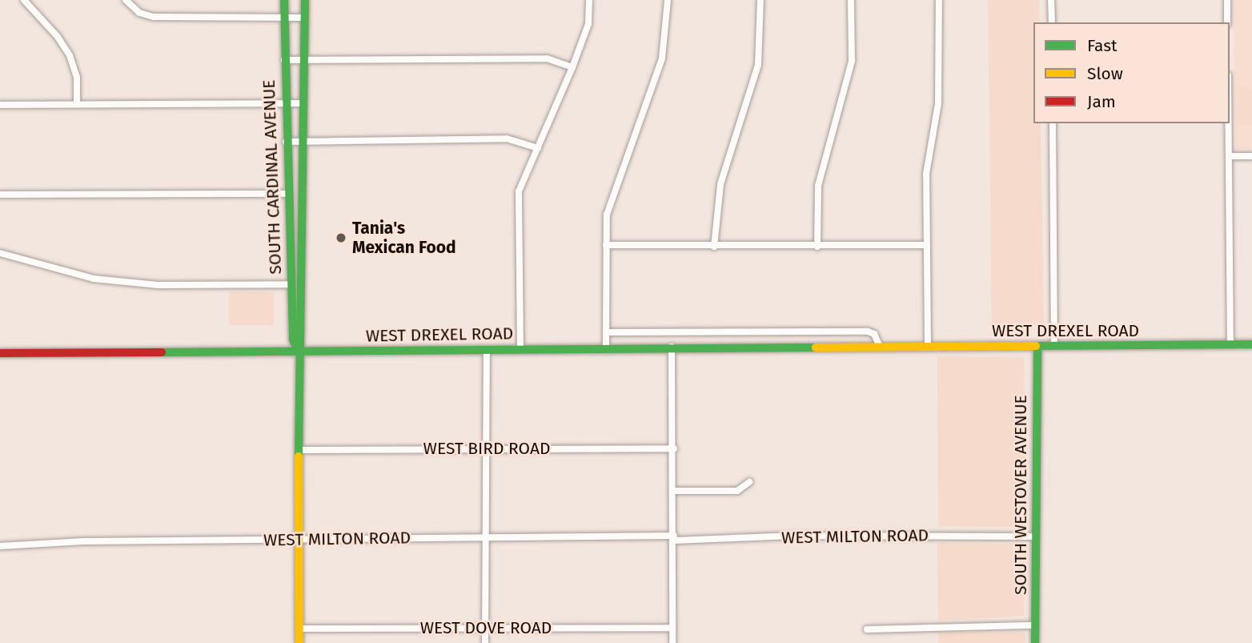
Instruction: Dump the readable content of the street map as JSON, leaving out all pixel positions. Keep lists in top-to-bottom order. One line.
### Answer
{"streets":{"street":["SOUTH CARDINAL AVENUE","WEST DREXEL ROAD","WEST BIRD ROAD","SOUTH WESTOVER AVENUE","WEST MILTON ROAD","WEST DOVE ROAD"]},"crossings":[["SOUTH CARDINAL AVENUE","WEST DREXEL ROAD"],["SOUTH CARDINAL AVENUE","WEST BIRD ROAD"],["SOUTH CARDINAL AVENUE","WEST MILTON ROAD"],["SOUTH CARDINAL AVENUE","WEST DOVE ROAD"],["WEST DREXEL ROAD","SOUTH WESTOVER AVENUE"],["SOUTH WESTOVER AVENUE","WEST MILTON ROAD"]],"places":["Tania's Mexican Food"],"legend":["Fast","Slow","Jam"]}
